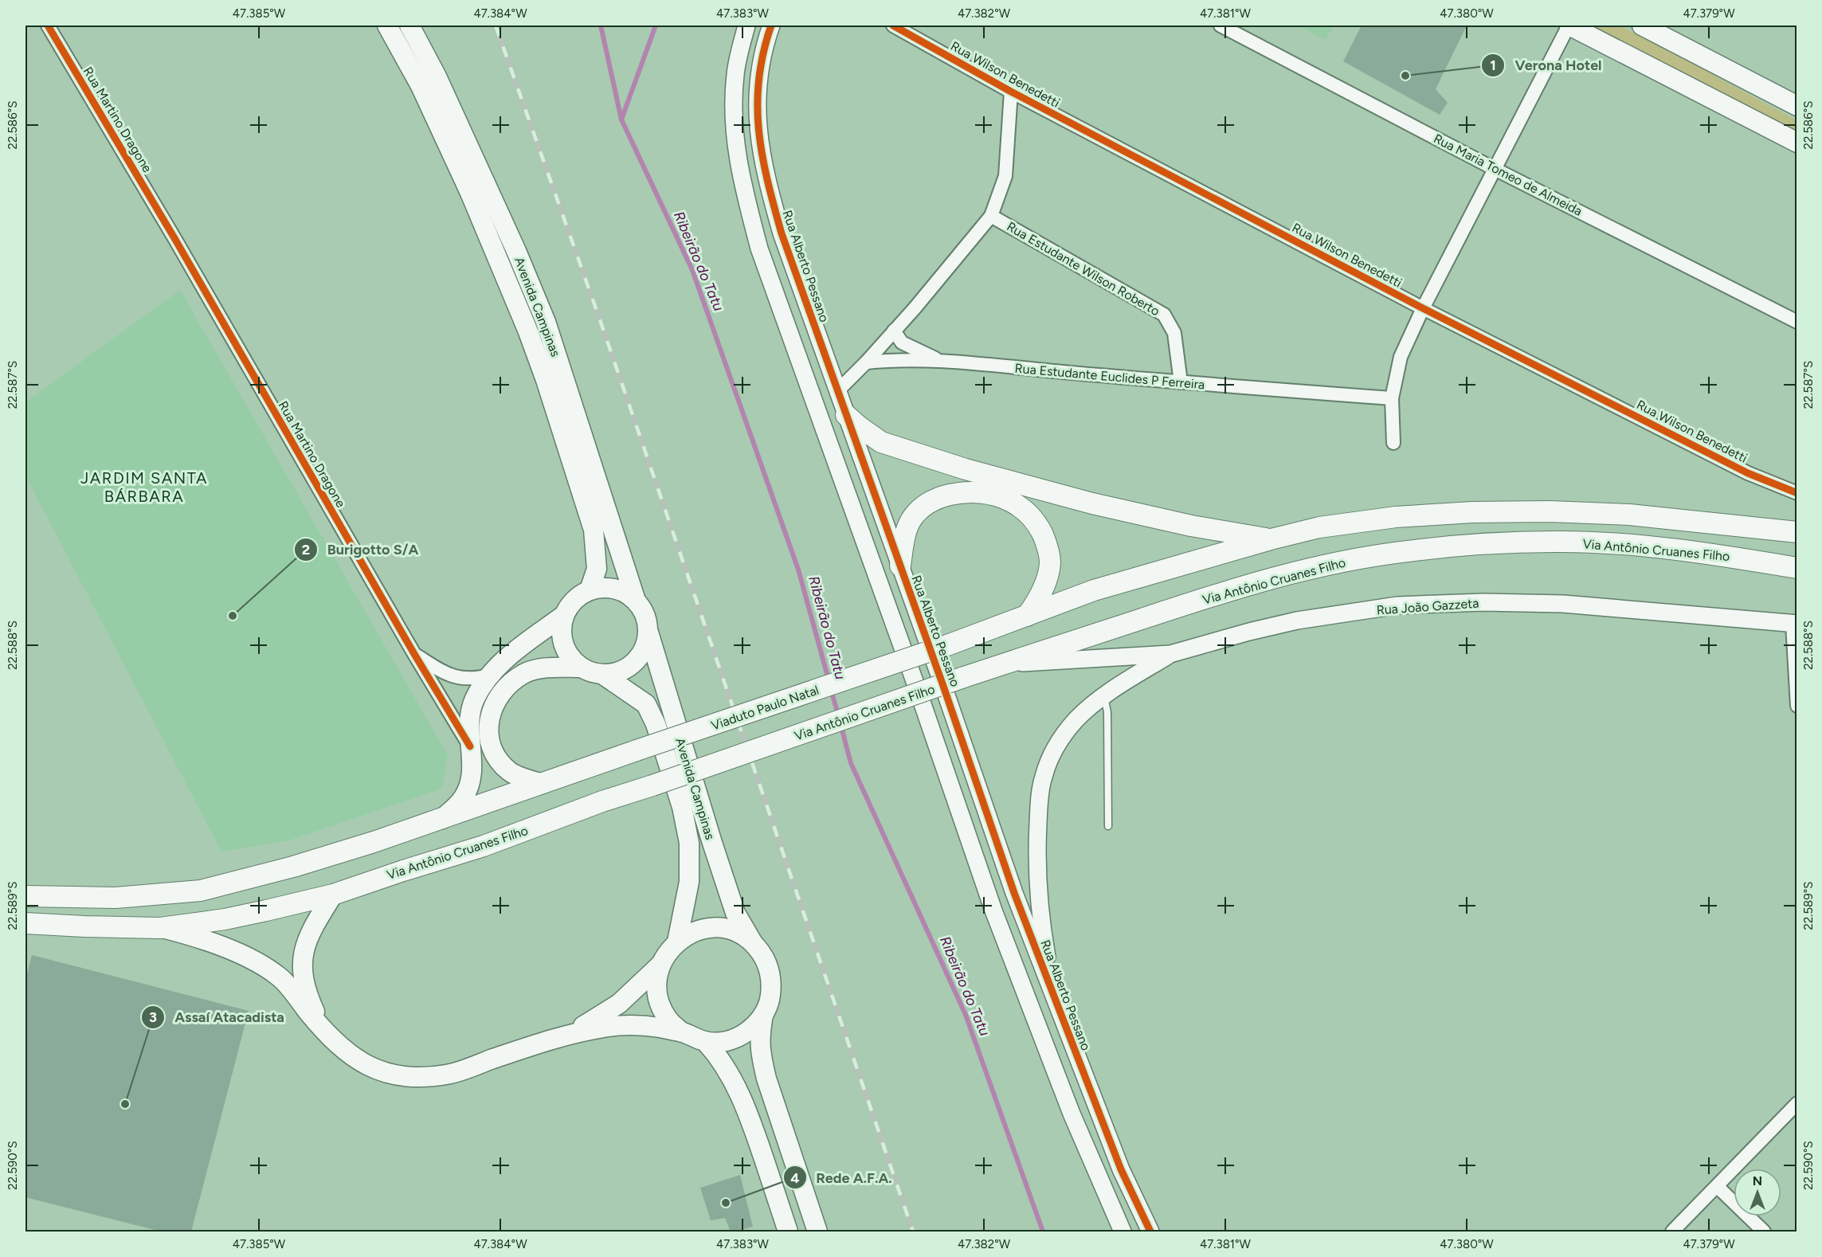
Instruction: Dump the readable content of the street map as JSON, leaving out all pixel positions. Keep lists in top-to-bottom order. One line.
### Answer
{"streets":{"main road":["Rua Martino Dragone","Avenida Campinas","Via Antônio Cruanes Filho","Viaduto Paulo Natal"],"street":["Rua Wilson Benedetti","Rua Maria Tomeo de Almeida","Rua Alberto Pessano","Rua Estudante Wilson Roberto","Rua Estudante Euclides P Ferreira","Rua João Gazzeta"]},"crossings":[["Rua Martino Dragone","Avenida Campinas"],["Rua Estudante Wilson Roberto","Rua Estudante Euclides P Ferreira"],["Via Antônio Cruanes Filho","Rua João Gazzeta"]],"districts":["JARDIM SANTA BÁRBARA"],"water":["Ribeirão do Tatu"],"places":["Verona Hotel","Burigotto S/A","Assaí Atacadista","Rede A.F.A."],"north":"top","coordinates":["47.385°W","47.384°W","47.383°W","47.382°W","47.381°W","47.380°W","47.379°W","22.586°S","22.587°S","22.588°S","22.589°S","22.590°S"]}
